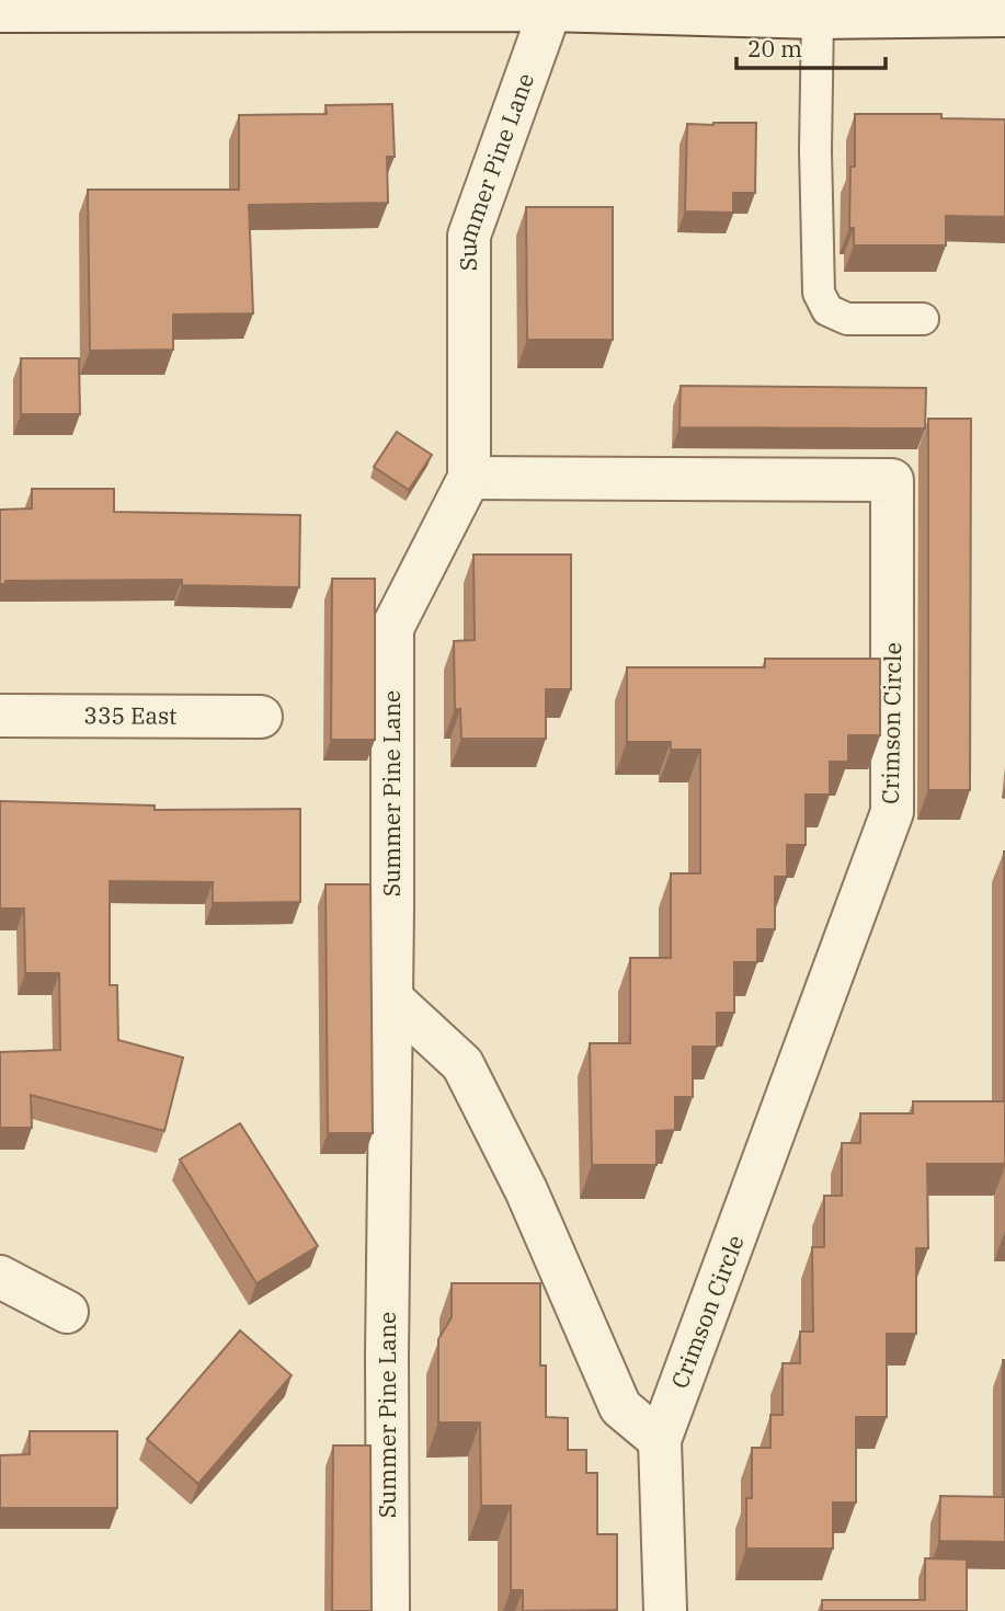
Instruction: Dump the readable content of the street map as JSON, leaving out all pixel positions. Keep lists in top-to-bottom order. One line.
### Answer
{"streets":{"street":["Summer Pine Lane","335 East","Crimson Circle"]},"crossings":[["Summer Pine Lane","Crimson Circle"]],"scale_bar":"20 m"}
